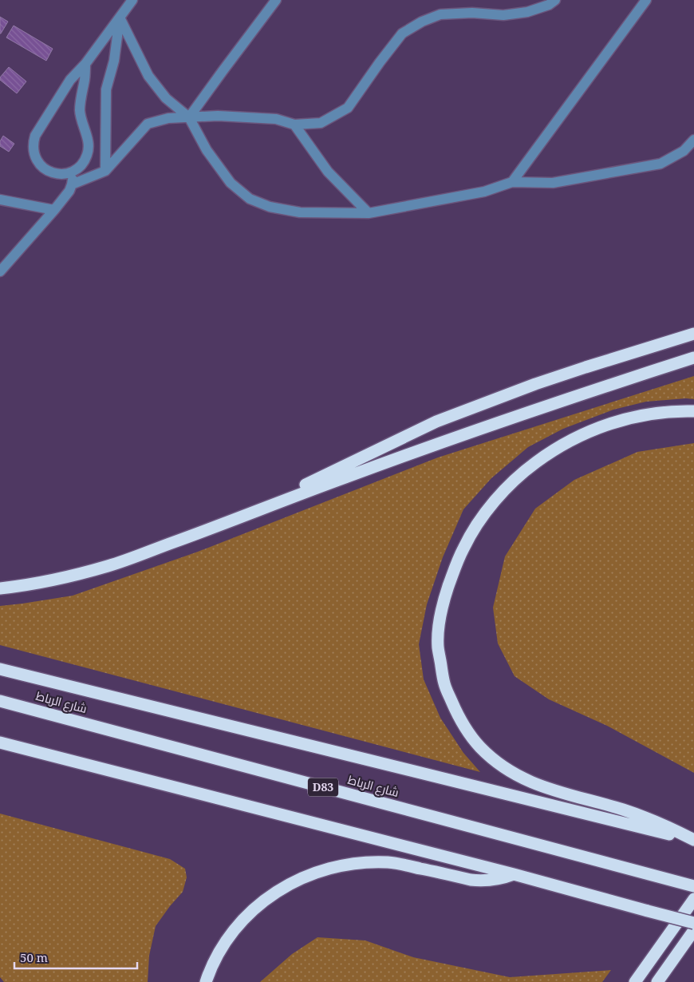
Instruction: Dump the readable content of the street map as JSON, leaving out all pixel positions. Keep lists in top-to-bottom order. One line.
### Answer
{"streets":{"highway":["شارع الرباط","D83"]},"scale_bar":"50 m"}
